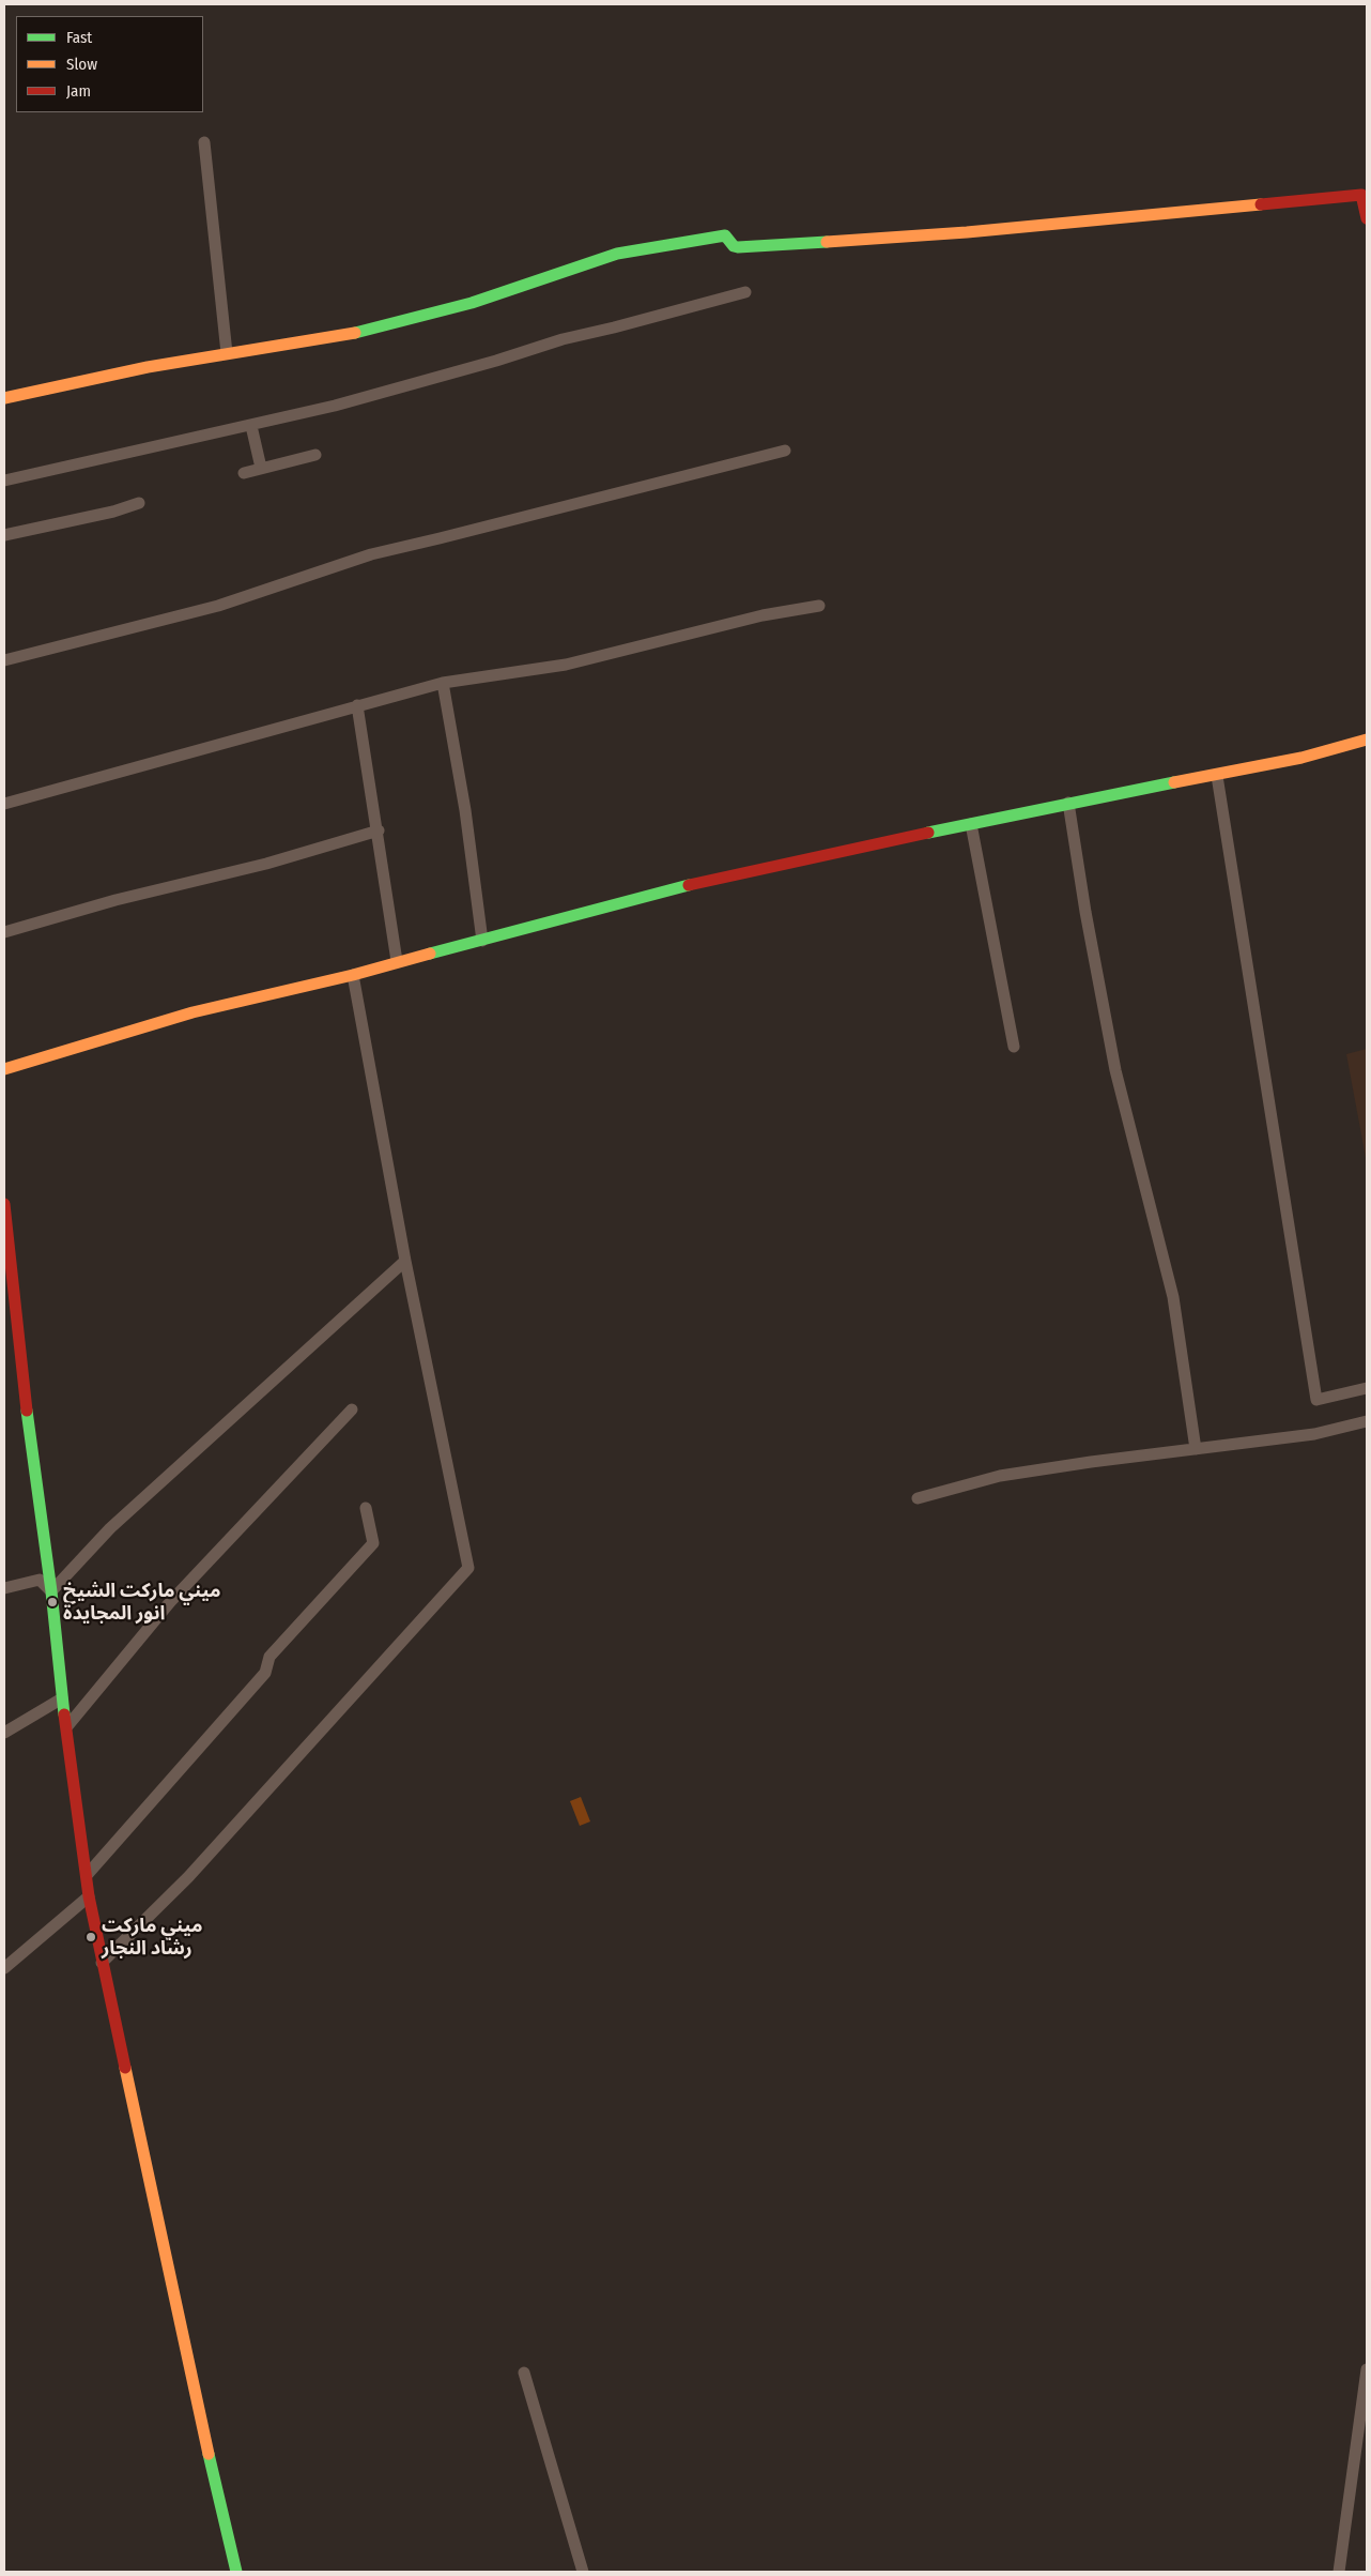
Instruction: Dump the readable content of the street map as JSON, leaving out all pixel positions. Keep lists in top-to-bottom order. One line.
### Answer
{"places":["ميني ماركت الشيخ انور المجايدة","ميني ماركت رشاد النجار"],"legend":["Fast","Slow","Jam"]}
